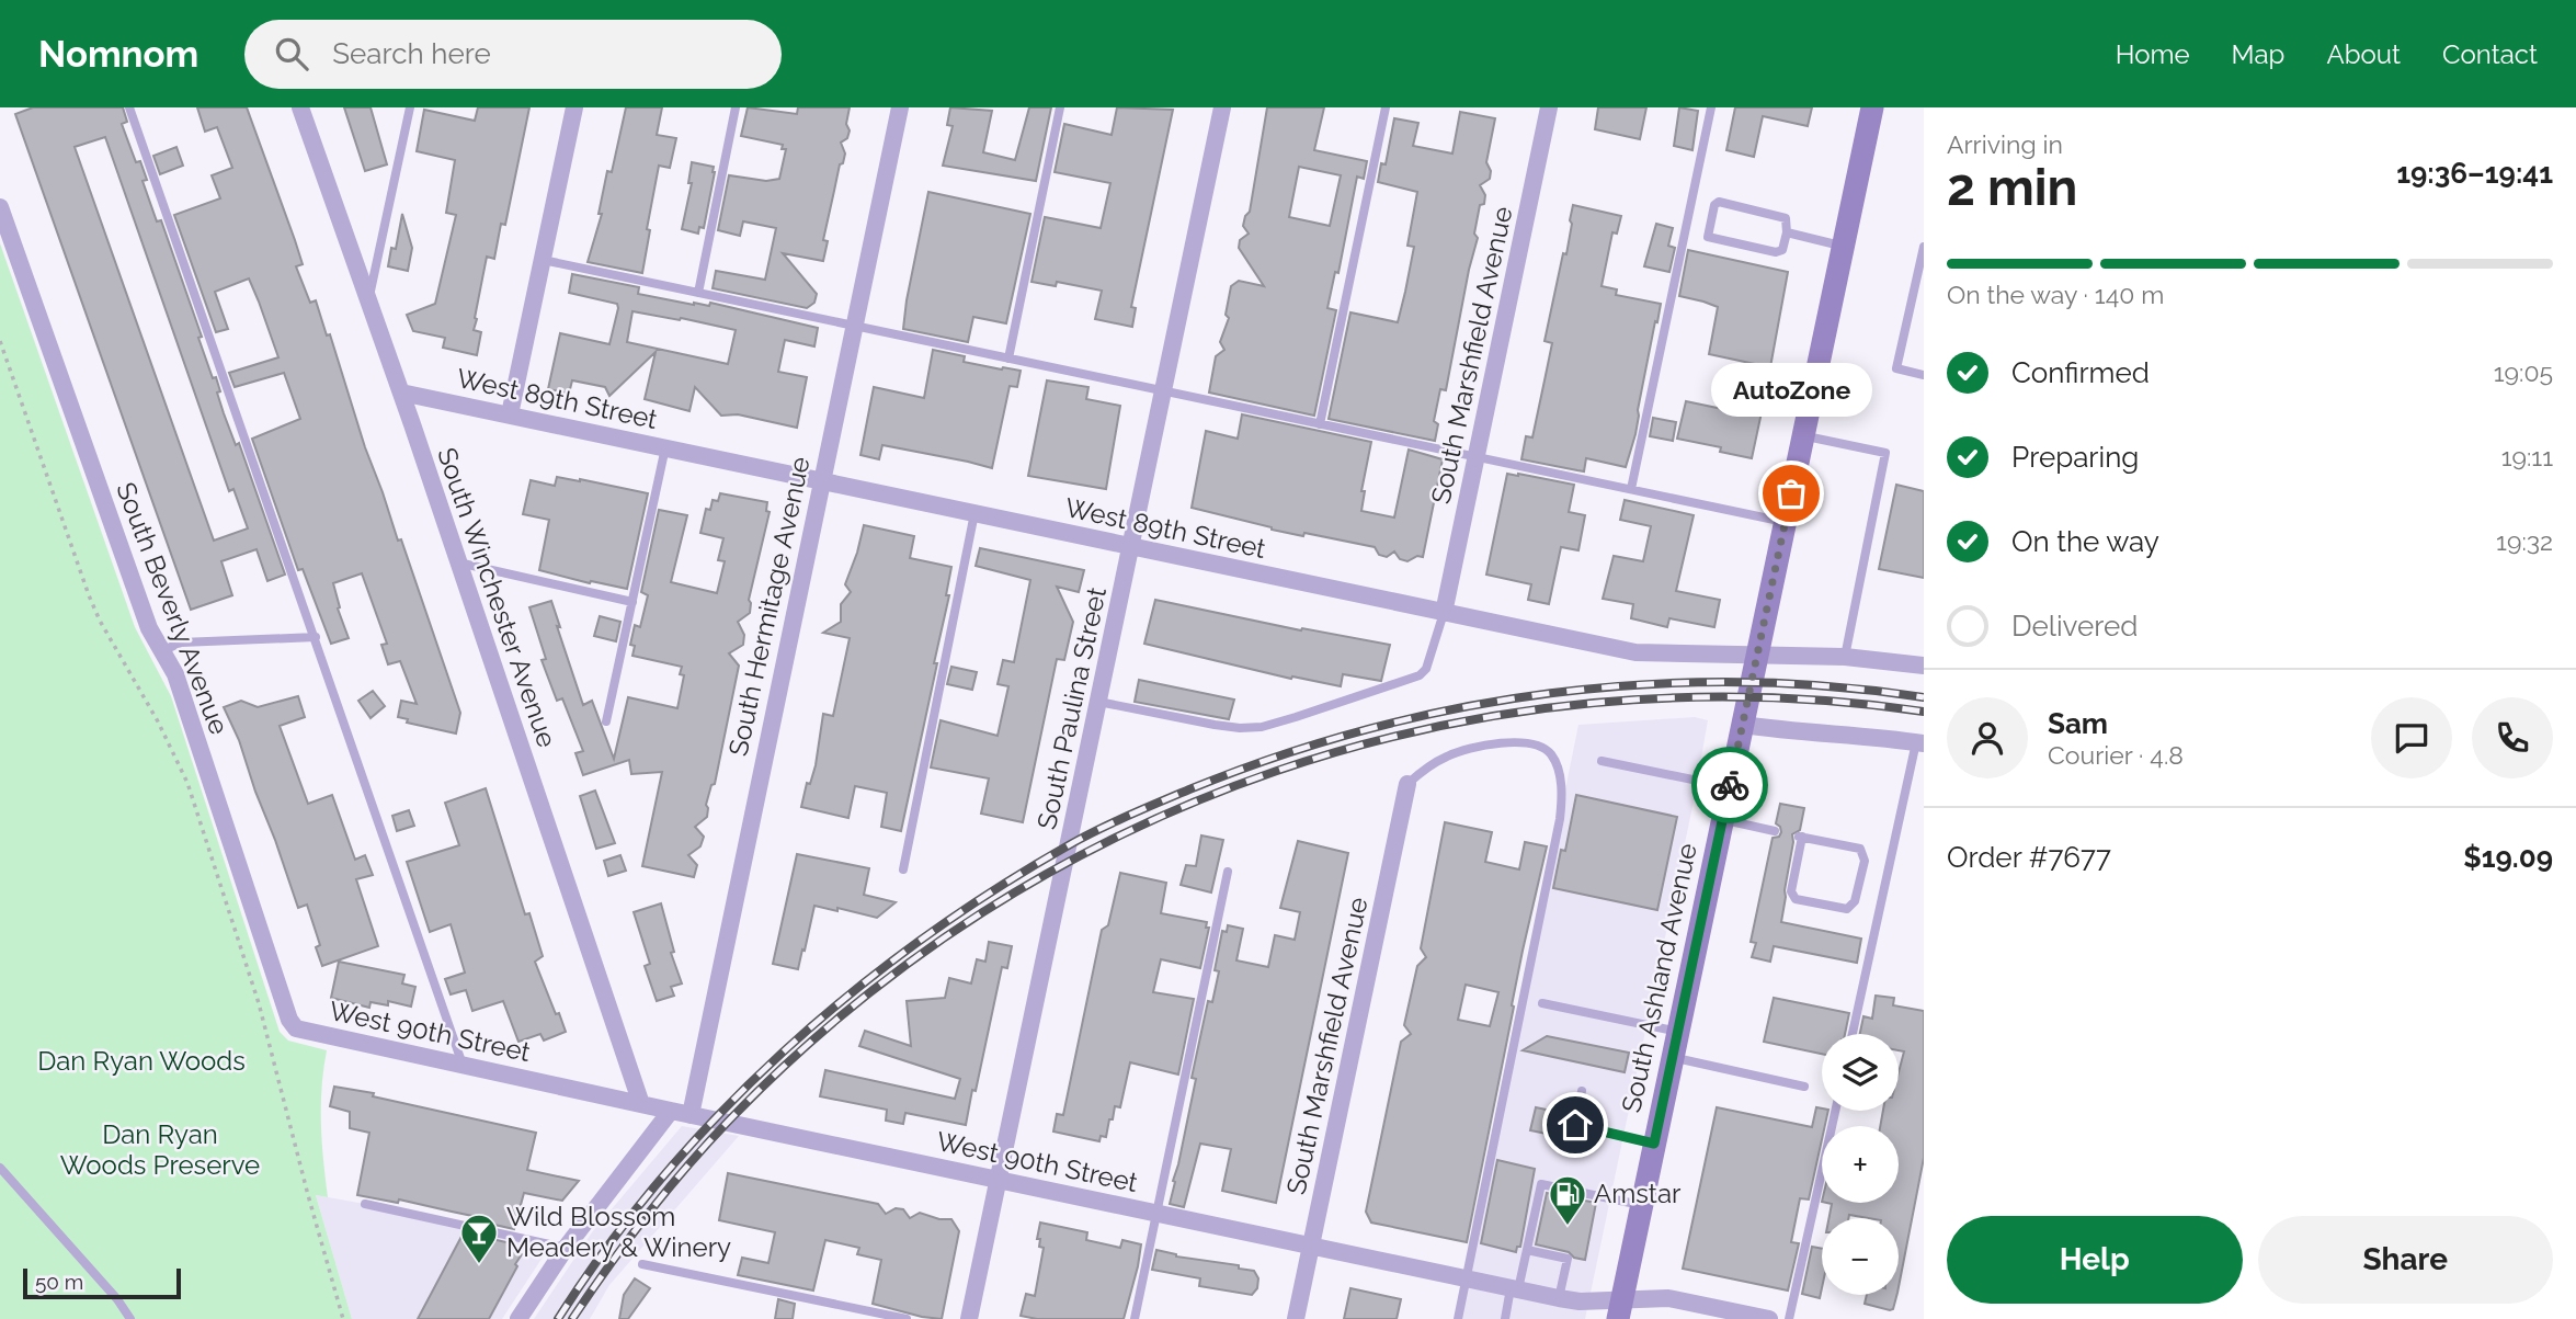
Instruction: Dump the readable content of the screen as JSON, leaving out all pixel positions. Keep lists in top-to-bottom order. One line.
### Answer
{"streets":{"main road":["South Ashland Avenue"],"street":["South Marshfield Avenue","West 89th Street","South Winchester Avenue","South Hermitage Avenue","South Beverly Avenue","South Paulina Street","West 90th Street"]},"crossings":[["South Marshfield Avenue","West 89th Street"],["South Marshfield Avenue","West 90th Street"],["West 89th Street","South Winchester Avenue"],["West 89th Street","South Hermitage Avenue"],["West 89th Street","South Paulina Street"],["West 89th Street","South Ashland Avenue"],["South Winchester Avenue","West 90th Street"],["South Hermitage Avenue","West 90th Street"],["South Beverly Avenue","West 90th Street"],["South Paulina Street","West 90th Street"],["South Ashland Avenue","West 90th Street"]],"parks":["Dan Ryan Woods","Dan Ryan Woods Preserve"],"places":{"other":["AutoZone"],"fuel station":["Amstar"],"bar":["Wild Blossom Meadery & Winery"]},"scale_bar":"50 m","page":{"header":"Nomnom","search":"Search here","nav":["Home","Map","About","Contact"],"heading":["2 min","Arriving in","19:36–19:41"],"panel":["Sam","Courier · 4.8","Order #7677","$19.09"],"bar":"On the way · 140 m","list":[["Confirmed","19:05"],["Preparing","19:11"],["On the way","19:32"],"Delivered"],"bubble":"AutoZone","map_buttons":["+","−"],"buttons":["Help","Share"],"scale":"50 m"}}
